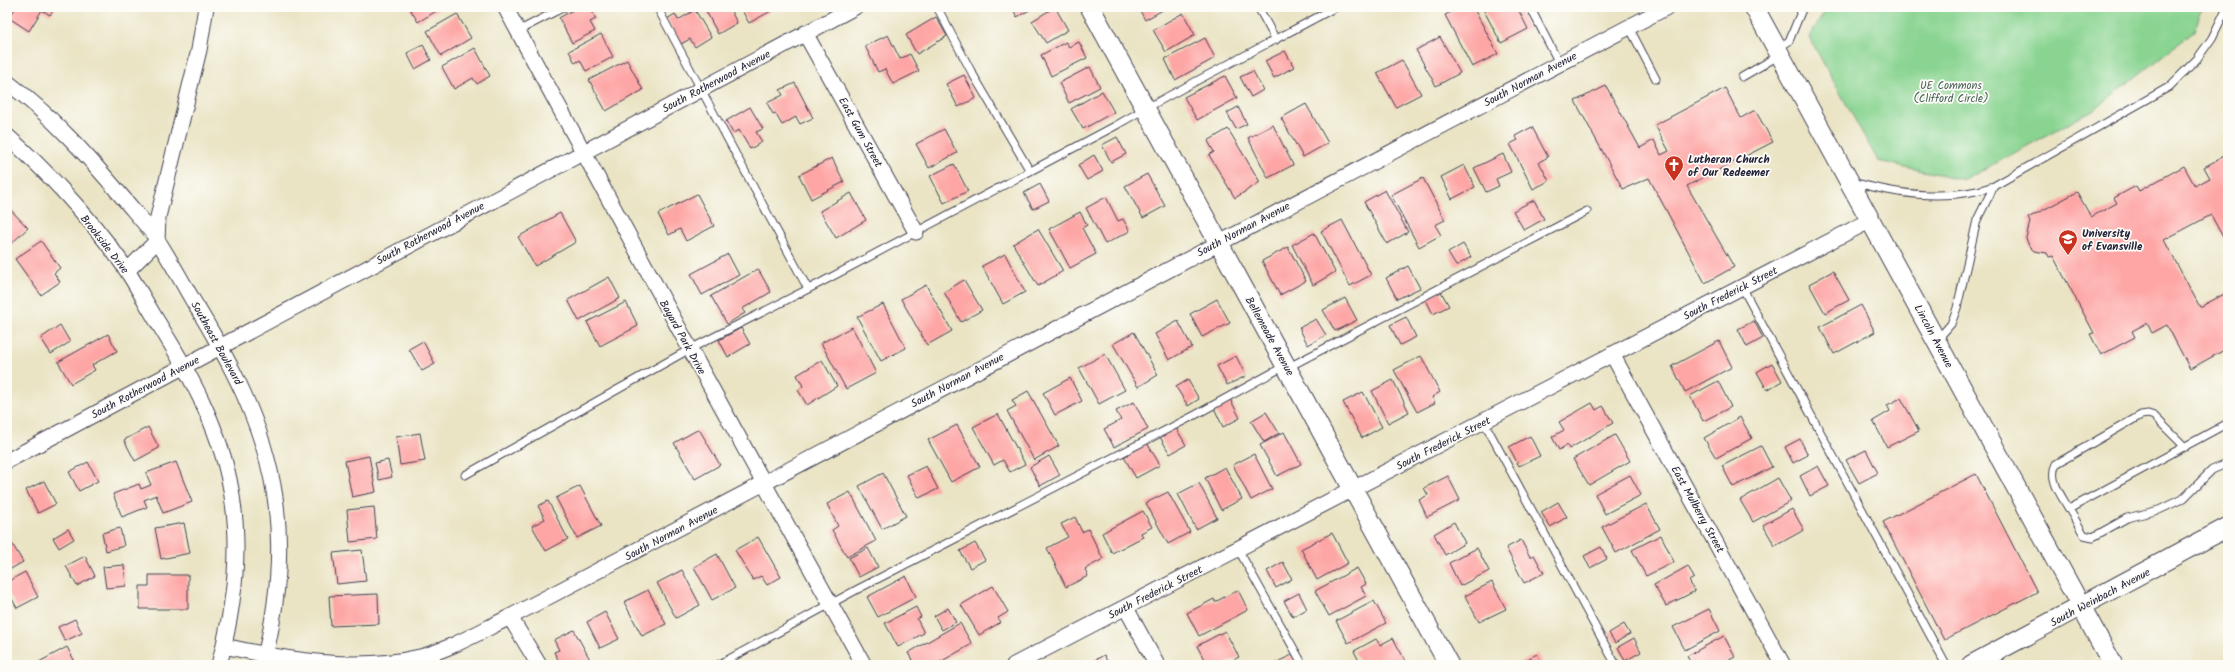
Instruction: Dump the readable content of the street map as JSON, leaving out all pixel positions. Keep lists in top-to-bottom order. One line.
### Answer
{"streets":{"street":["South Norman Avenue","South Rotherwood Avenue","East Gum Street","Brookside Drive","South Frederick Street","Bellemeade Avenue","Lincoln Avenue","Bayard Park Drive","Southeast Boulevard","East Mulberry Street","South Weinbach Avenue"]},"crossings":[["South Norman Avenue","Bellemeade Avenue"],["South Norman Avenue","Bayard Park Drive"],["South Norman Avenue","Southeast Boulevard"],["South Rotherwood Avenue","East Gum Street"],["South Rotherwood Avenue","Brookside Drive"],["South Rotherwood Avenue","Bayard Park Drive"],["South Rotherwood Avenue","Southeast Boulevard"],["South Frederick Street","Bellemeade Avenue"],["South Frederick Street","Lincoln Avenue"],["South Frederick Street","East Mulberry Street"],["Lincoln Avenue","South Weinbach Avenue"]],"parks":["UE Commons (Clifford Circle)"],"places":{"church":["Lutheran Church of Our Redeemer"],"school or university":["University of Evansville"]}}
